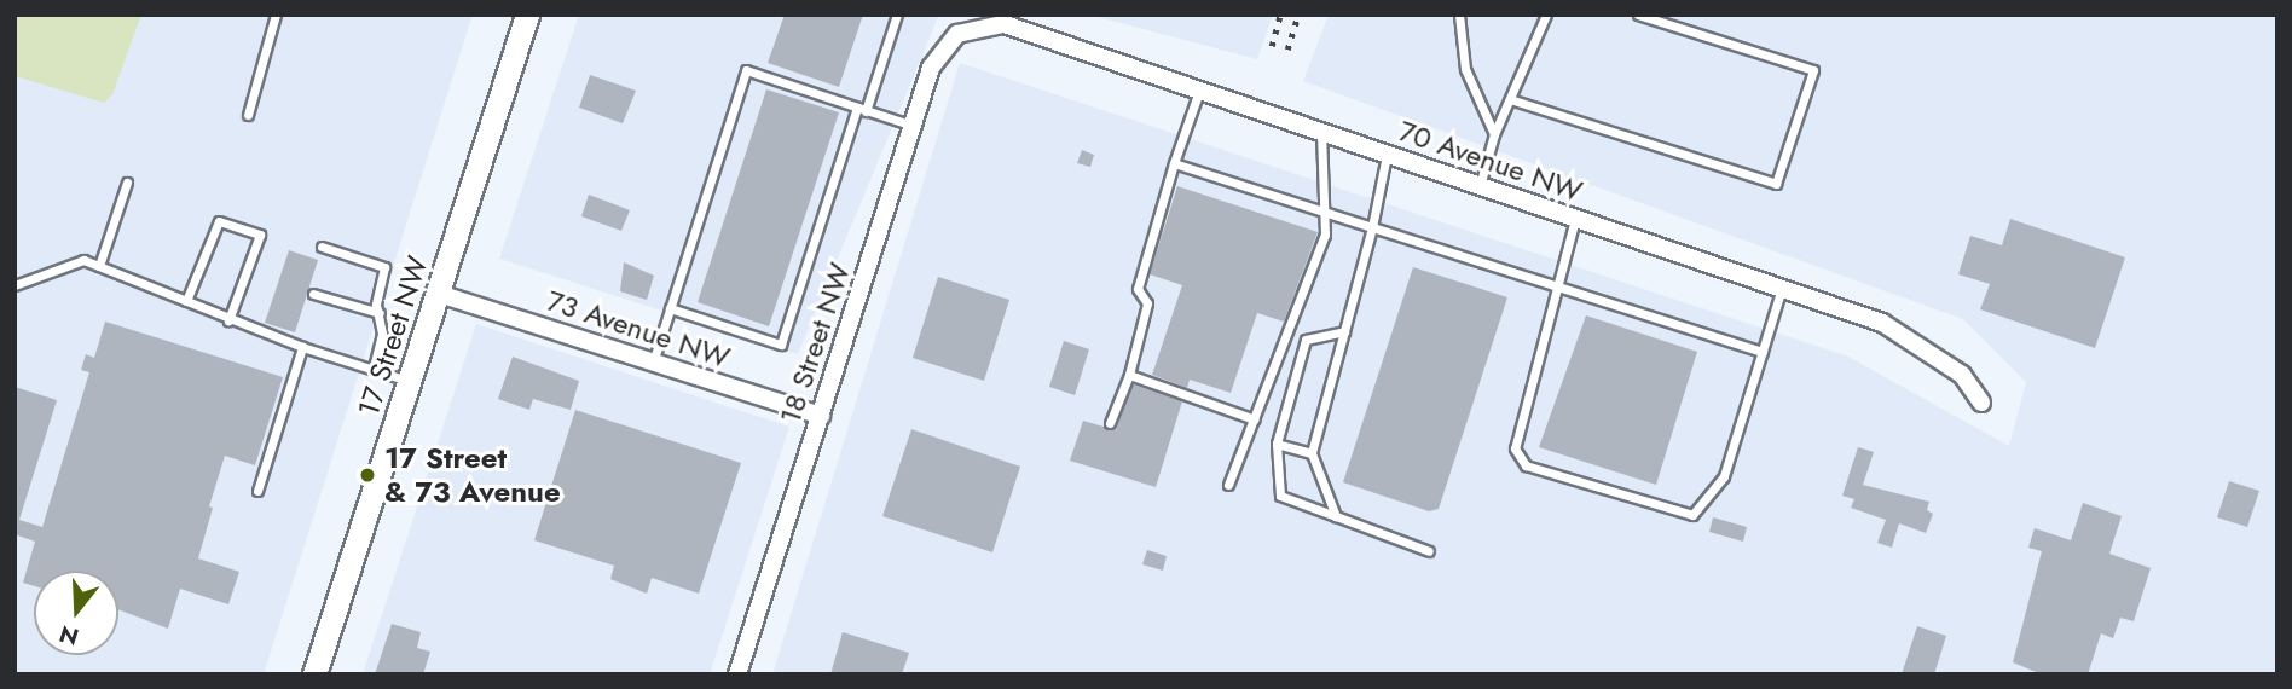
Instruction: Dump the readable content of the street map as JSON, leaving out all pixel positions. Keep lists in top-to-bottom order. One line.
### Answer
{"streets":{"main road":["17 Street NW"],"street":["70 Avenue NW","73 Avenue NW","18 Street NW"]},"crossings":[["70 Avenue NW","18 Street NW"],["73 Avenue NW","17 Street NW"],["73 Avenue NW","18 Street NW"]],"places":["17 Street & 73 Avenue"],"north":"bottom"}
